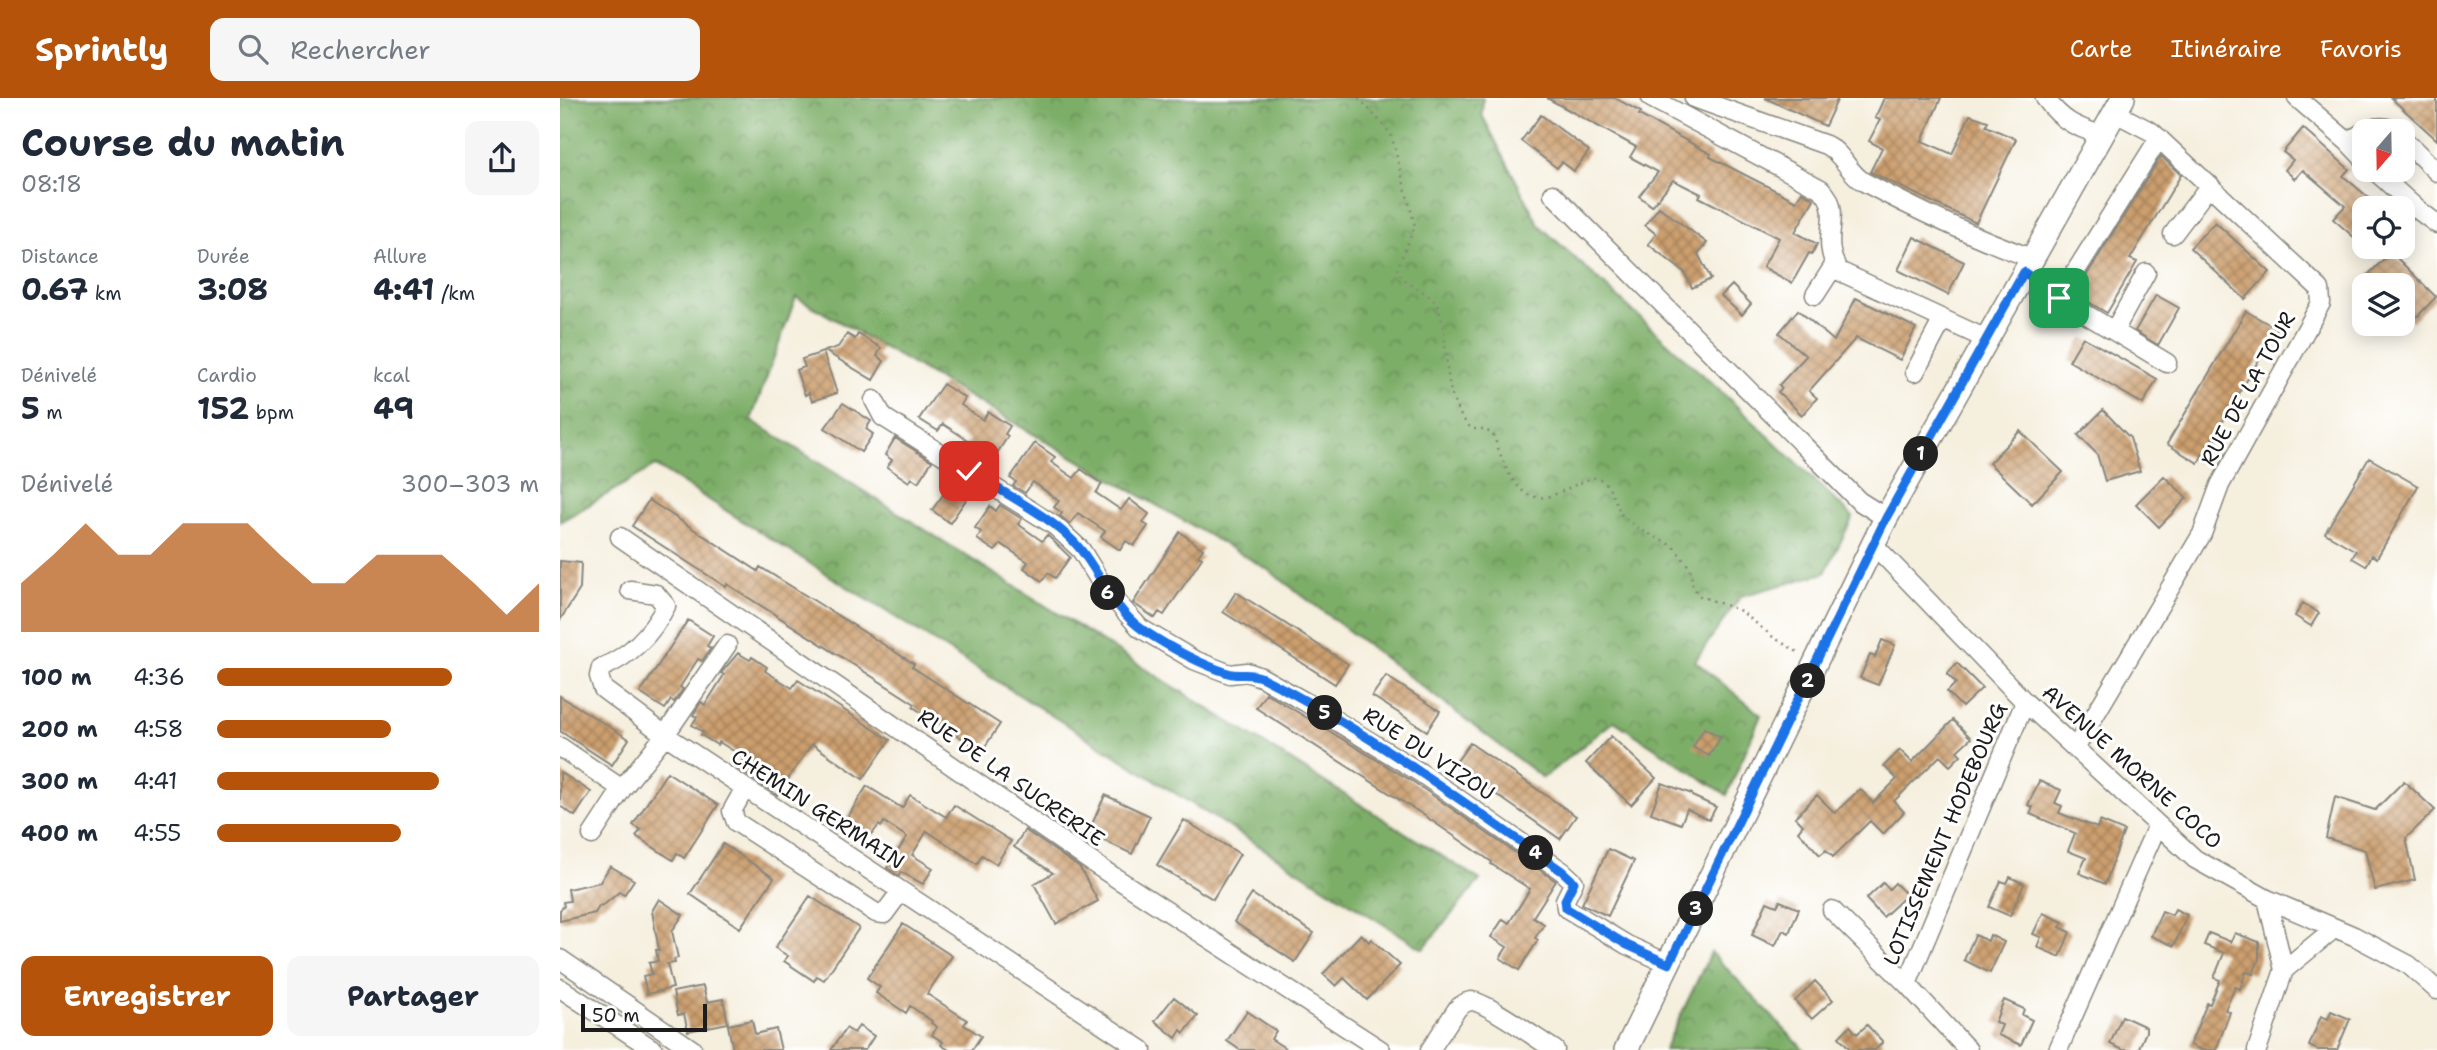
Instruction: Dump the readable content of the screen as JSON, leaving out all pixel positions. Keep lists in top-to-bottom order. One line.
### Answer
{"streets":{"street":["RUE DE LA TOUR","RUE DU VIZOU","AVENUE MORNE COCO","RUE DE LA SUCRERIE","CHEMIN GERMAIN","LOTISSEMENT HODEBOURG"]},"crossings":[["RUE DE LA TOUR","AVENUE MORNE COCO"],["AVENUE MORNE COCO","LOTISSEMENT HODEBOURG"]],"scale_bar":"50 m","north":"bottom","page":{"header":"Sprintly","search":"Rechercher","nav":["Carte","Itinéraire","Favoris"],"heading":["Course du matin","08:18"],"stats":[["Distance","0.67 km"],["Durée","3:08"],["Allure","4:41 /km"],["Dénivelé","5 m"],["Cardio","152 bpm"],["kcal","49"]],"pins":["1","6","2","5","4","3"],"chart":["Dénivelé","300–303 m"],"list":[{"name":"100 m","note":"4:36"},{"name":"200 m","note":"4:58"},{"name":"300 m","note":"4:41"},{"name":"400 m","note":"4:55"}],"buttons":["Enregistrer","Partager"],"scale":"50 m"}}
